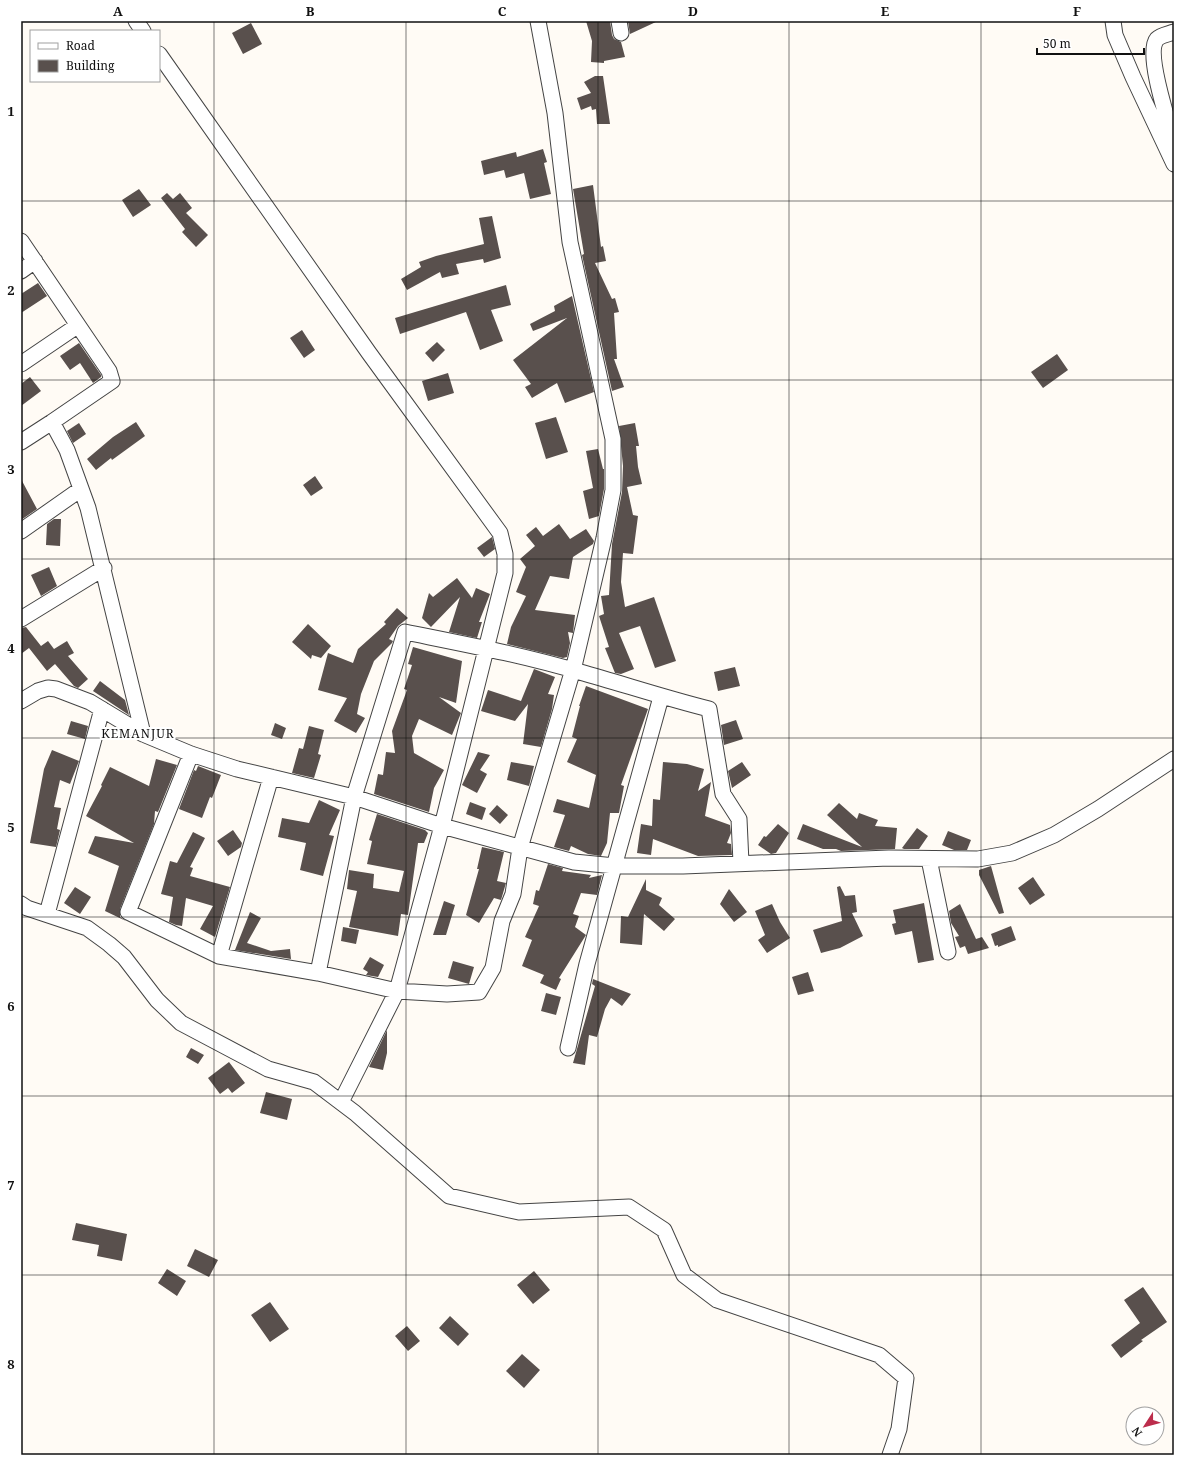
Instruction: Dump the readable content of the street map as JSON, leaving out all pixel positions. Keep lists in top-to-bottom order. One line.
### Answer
{"districts":["KEMANJUR"],"legend":["Road","Building"],"scale_bar":"50 m","north":"bottom left","grid":{"columns":["A","B","C","D","E","F"],"rows":["1","2","3","4","5","6","7","8"]}}
